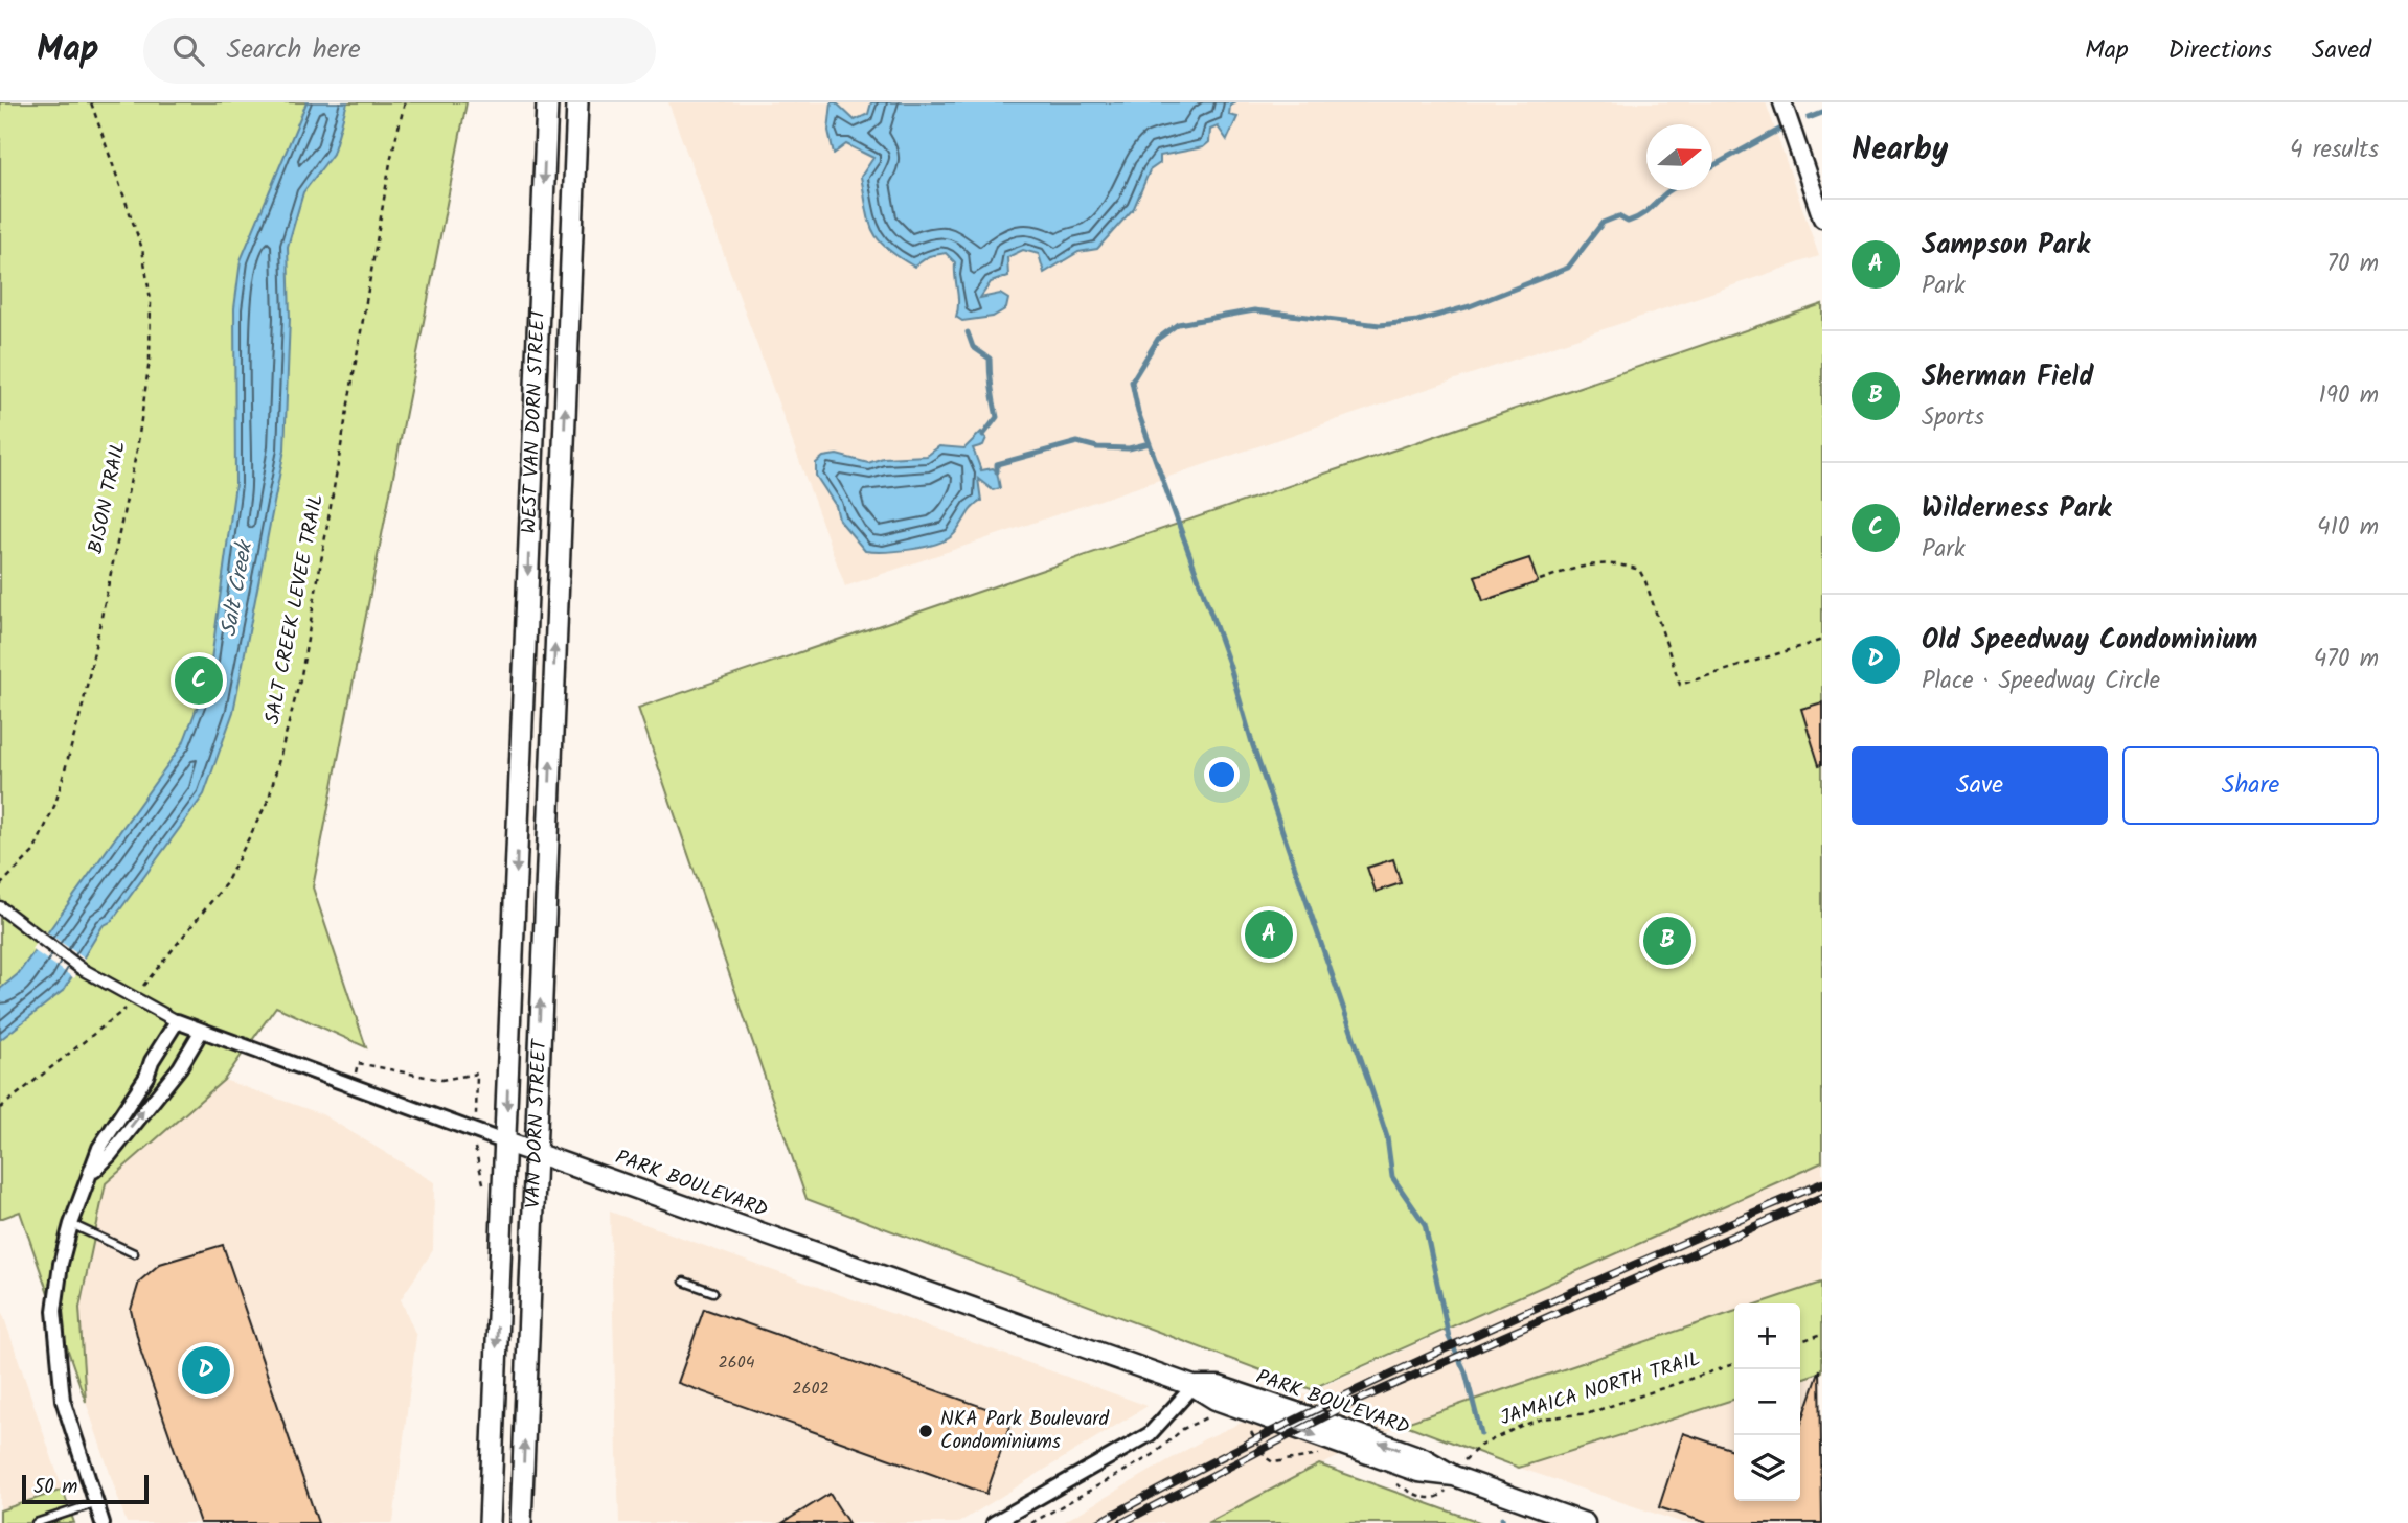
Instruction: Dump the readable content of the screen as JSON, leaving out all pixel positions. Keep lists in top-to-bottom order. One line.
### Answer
{"streets":{"main road":["WEST VAN DORN STREET","VAN DORN STREET","PARK BOULEVARD"],"path":["BISON TRAIL","SALT CREEK LEVEE TRAIL","JAMAICA NORTH TRAIL"]},"crossings":[["WEST VAN DORN STREET","VAN DORN STREET"],["VAN DORN STREET","PARK BOULEVARD"],["PARK BOULEVARD","JAMAICA NORTH TRAIL"]],"water":["Salt Creek"],"places":["NKA Park Boulevard Condominiums"],"house_numbers":["2604","2602"],"scale_bar":"50 m","north":"right","page":{"header":"Map","search":"Search here","nav":["Map","Directions","Saved"],"heading":["Nearby","4 results"],"list":[{"mark":"A","name":"Sampson Park","note":"Park","value":"70 m"},{"mark":"B","name":"Sherman Field","note":"Sports","value":"190 m"},{"mark":"C","name":"Wilderness Park","note":"Park","value":"410 m"},{"mark":"D","name":"Old Speedway Condominium","note":"Place · Speedway Circle","value":"470 m"}],"pins":["C","A","B","D"],"buttons":["Save","Share"],"map_buttons":["+","−"],"scale":"50 m"}}
